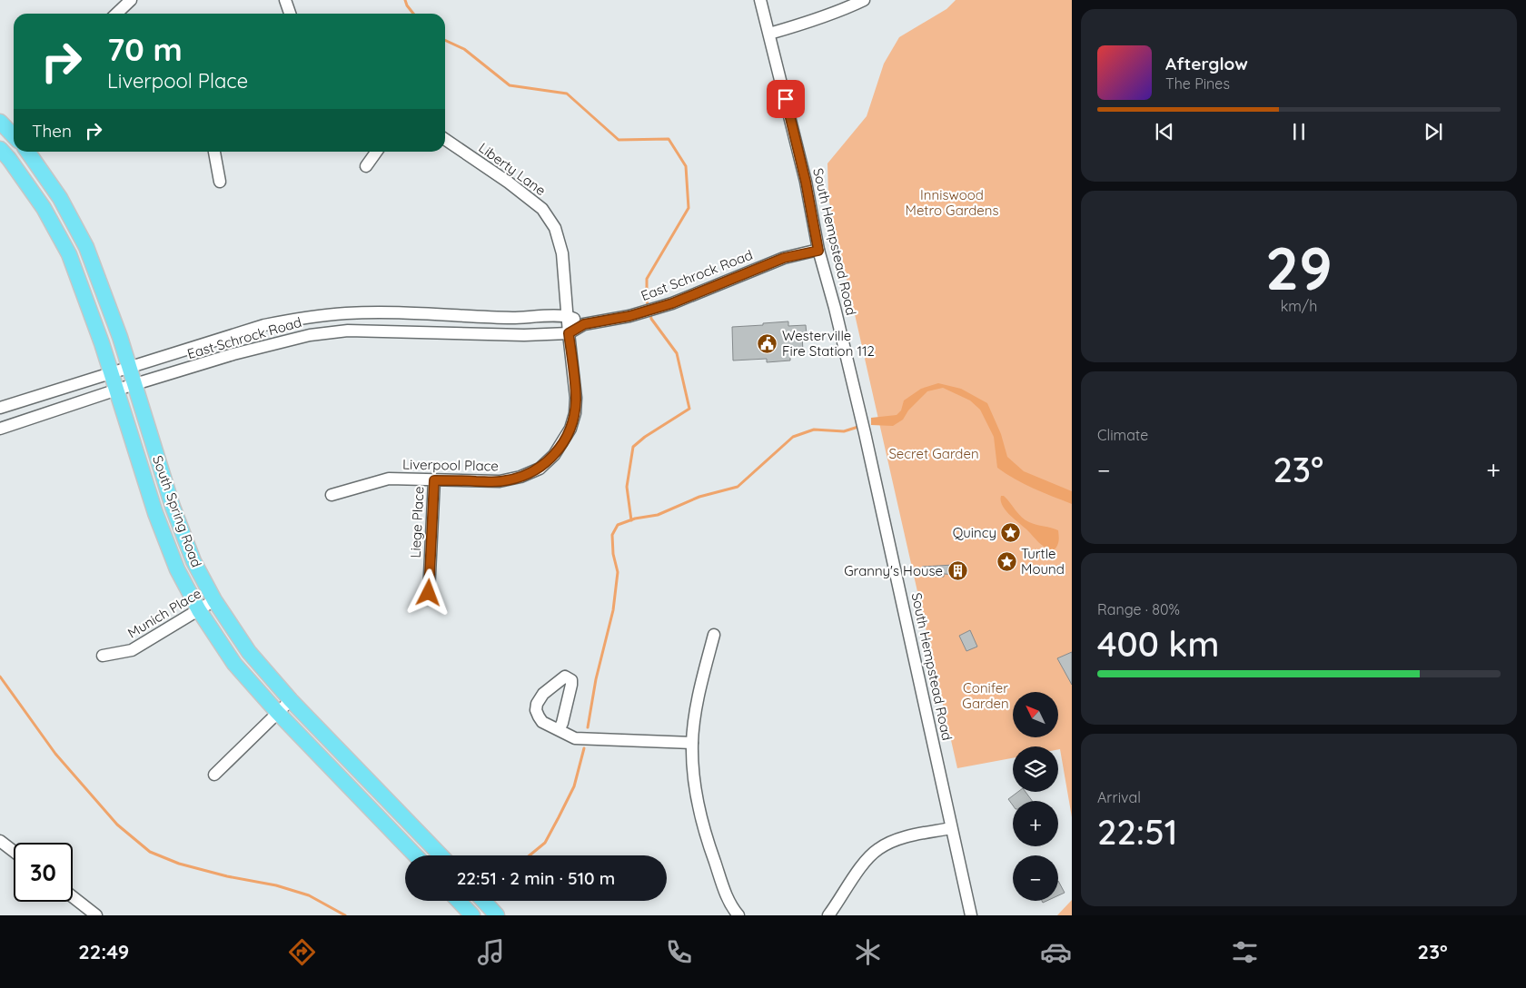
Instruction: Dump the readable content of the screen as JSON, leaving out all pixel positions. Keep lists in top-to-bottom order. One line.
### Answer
{"streets":{"main road":["South Spring Road"],"street":["Liberty Lane","South Hempstead Road","East Schrock Road","Liverpool Place","Liege Place","Munich Place"]},"crossings":[["Liberty Lane","East Schrock Road"],["Liberty Lane","Liverpool Place"],["South Hempstead Road","East Schrock Road"],["East Schrock Road","Liverpool Place"],["East Schrock Road","South Spring Road"],["Liverpool Place","Liege Place"],["South Spring Road","Munich Place"]],"parks":["Inniswood Metro Gardens","Secret Garden","Conifer Garden"],"places":{"public building":["Westerville Fire Station 112"],"place":["Quincy","Turtle Mound"],"building":["Granny's House"]},"north":"top left","page":{"turn":["70 m","Liverpool Place"],"song":["Afterglow","The Pines"],"then":"Then","tile":[["29","km/h"],"Climate",["Range · 80%","400 km"],["Arrival","22:51"]],"heat":["−","23°","+"],"map_buttons":["+","−"],"limit":"30","trip":"22:51 · 2 min · 510 m","tabs":["22:49","23°"]}}
